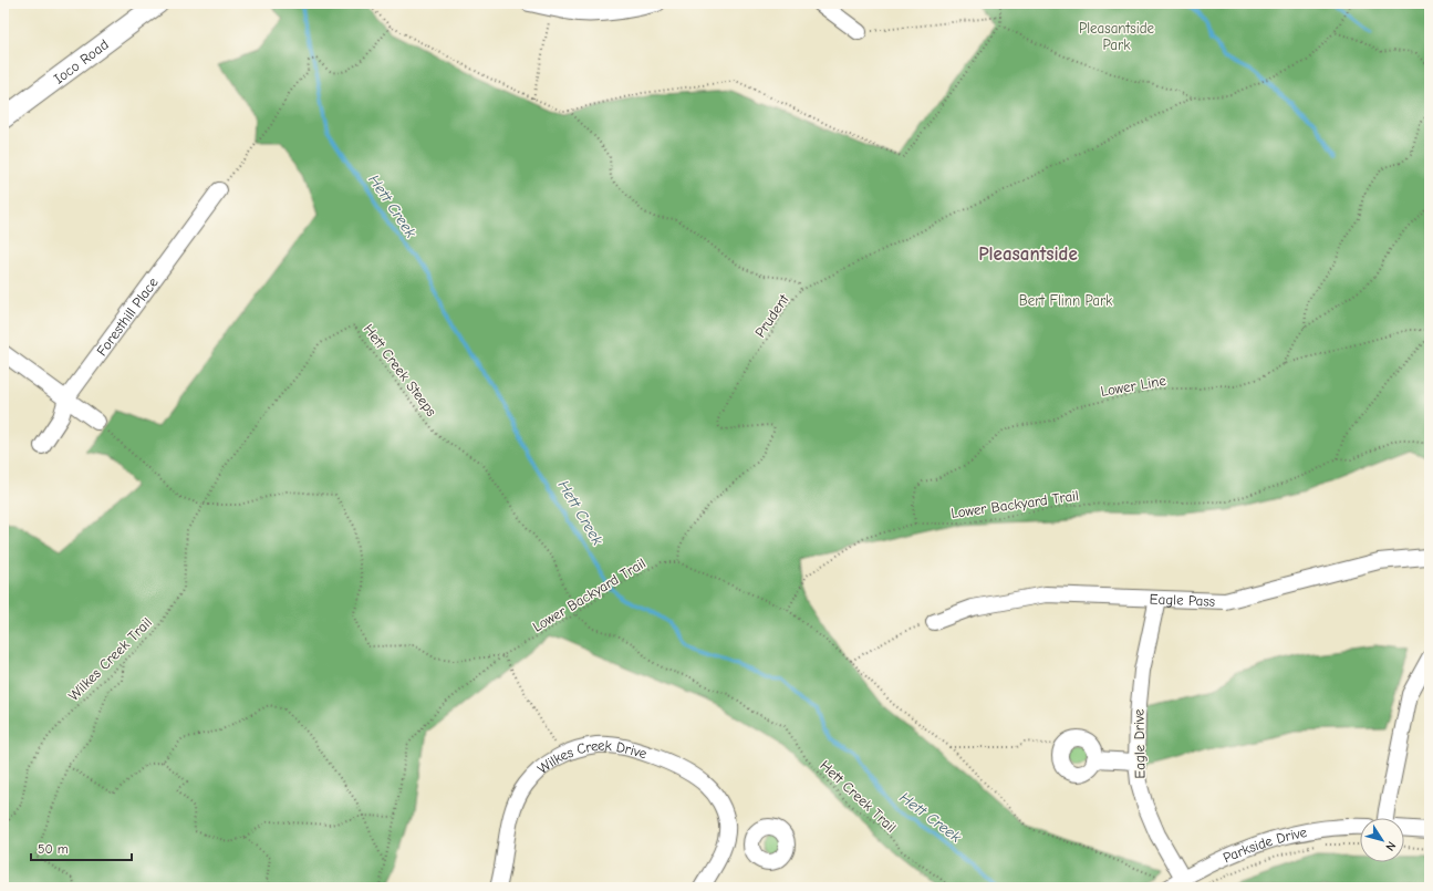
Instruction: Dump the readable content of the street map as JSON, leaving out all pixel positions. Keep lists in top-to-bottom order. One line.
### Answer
{"streets":{"main road":["Ioco Road"],"street":["Foresthill Place","Eagle Pass","Eagle Drive","Wilkes Creek Drive","Parkside Drive"],"path":["Prudent","Hett Creek Steeps","Lower Line","Lower Backyard Trail","Wilkes Creek Trail","Hett Creek Trail"]},"crossings":[["Prudent","Lower Backyard Trail"],["Hett Creek Steeps","Lower Backyard Trail"],["Hett Creek Steeps","Wilkes Creek Trail"],["Hett Creek Steeps","Hett Creek Trail"],["Lower Line","Lower Backyard Trail"],["Lower Backyard Trail","Hett Creek Trail"],["Eagle Pass","Eagle Drive"],["Eagle Drive","Parkside Drive"]],"districts":["Pleasantside"],"water":["Hett Creek"],"parks":["Pleasantside Park","Bert Flinn Park"],"scale_bar":"50 m","north":"bottom right"}
